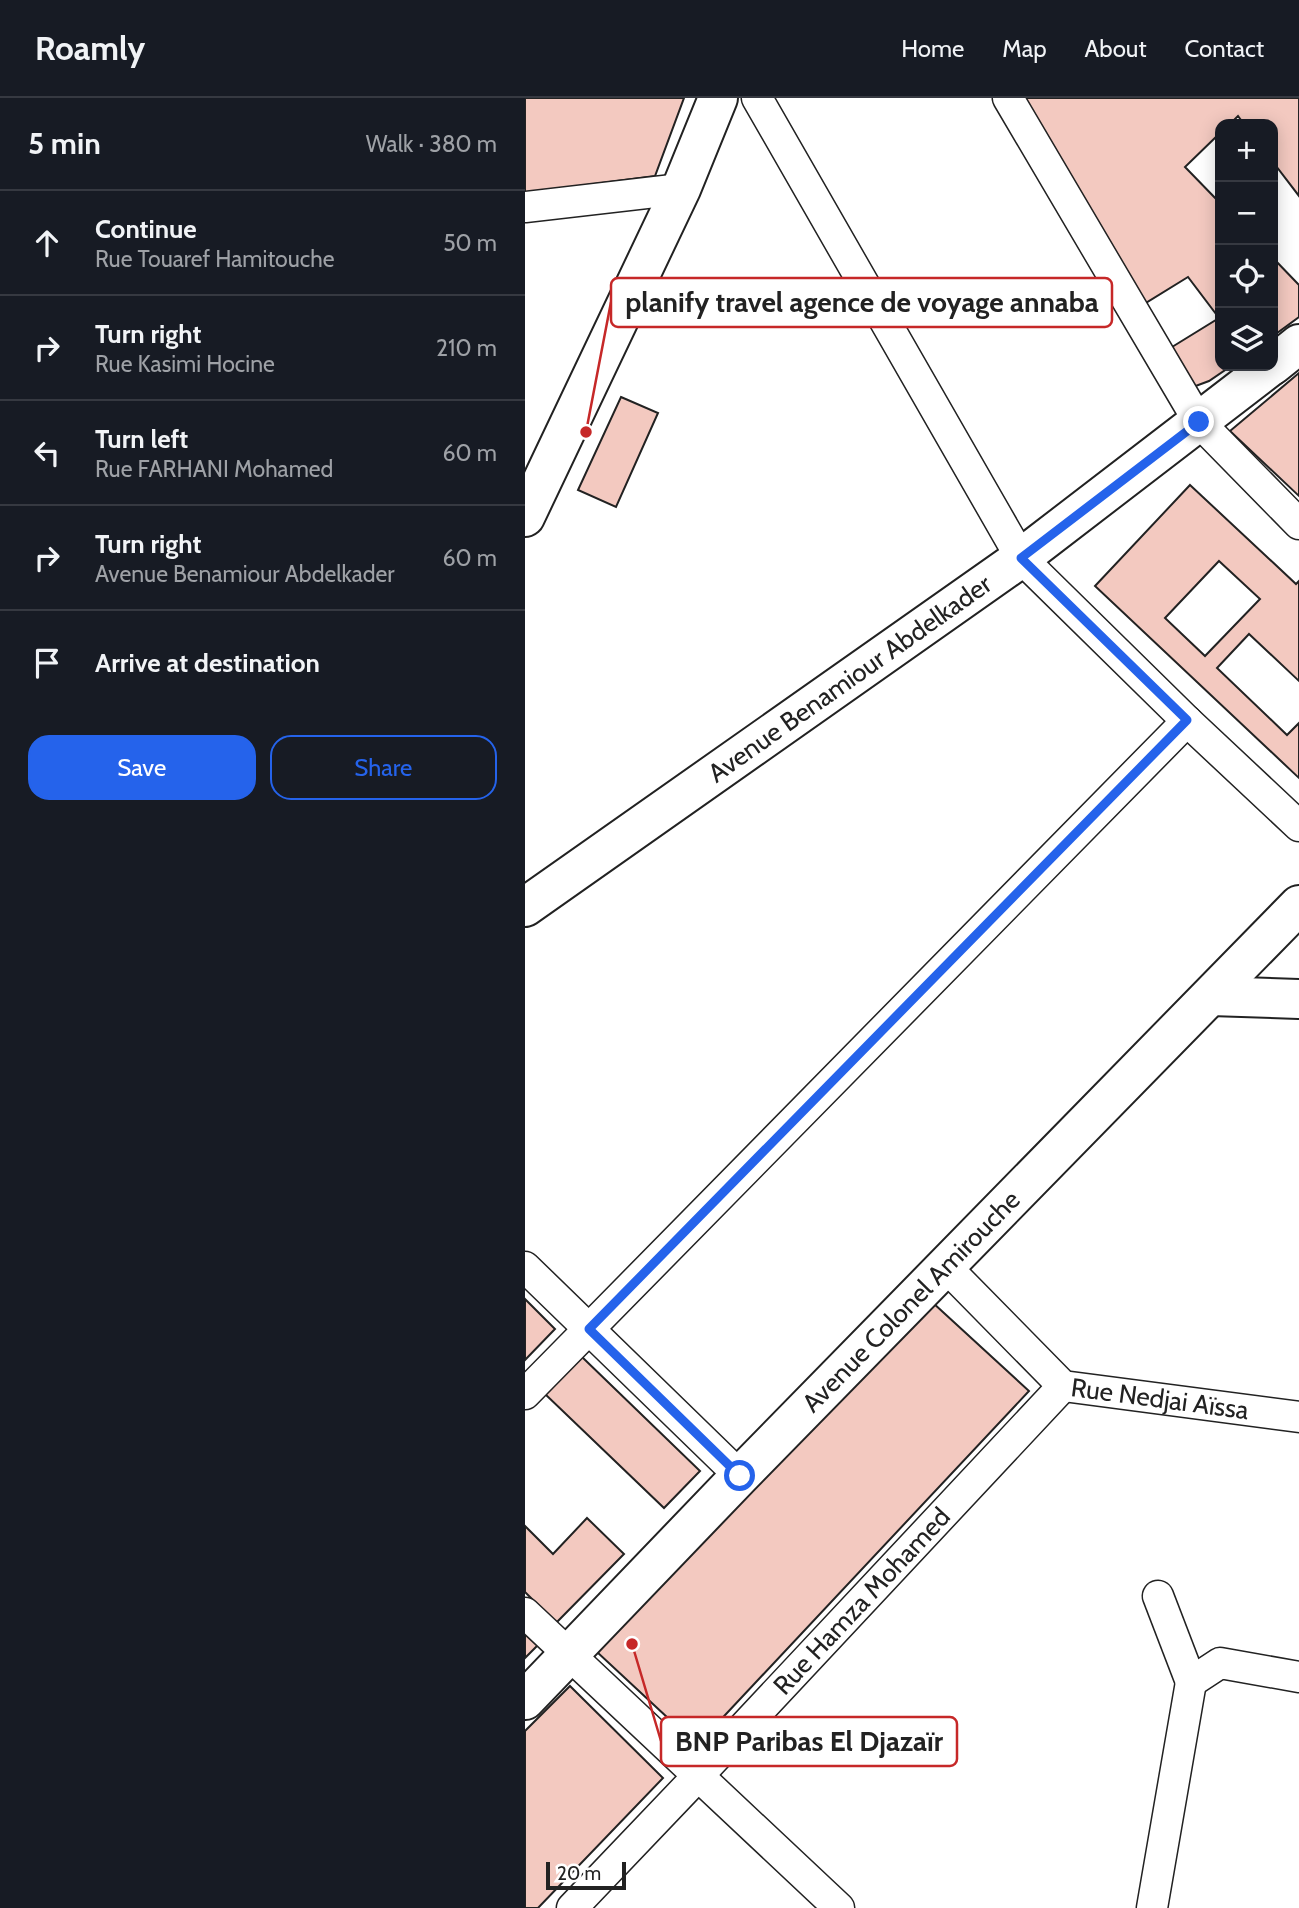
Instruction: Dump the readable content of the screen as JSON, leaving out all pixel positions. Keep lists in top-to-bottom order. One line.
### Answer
{"streets":{"main road":["Avenue Benamiour Abdelkader","Avenue Colonel Amirouche"],"street":["Rue Nedjai Aïssa","Rue Hamza Mohamed"]},"crossings":[["Avenue Colonel Amirouche","Rue Nedjai Aïssa"],["Rue Nedjai Aïssa","Rue Hamza Mohamed"]],"places":["planify travel agence de voyage annaba","BNP Paribas El Djazaïr"],"scale_bar":"20 m","page":{"header":"Roamly","nav":["Home","Map","About","Contact"],"heading":["5 min","Walk · 380 m"],"map_buttons":["+","−"],"list":[["Continue","Rue Touaref Hamitouche","50 m"],["Turn right","Rue Kasimi Hocine","210 m"],["Turn left","Rue FARHANI Mohamed","60 m"],["Turn right","Avenue Benamiour Abdelkader","60 m"],"Arrive at destination"],"buttons":["Save","Share"],"scale":"20 m"}}
